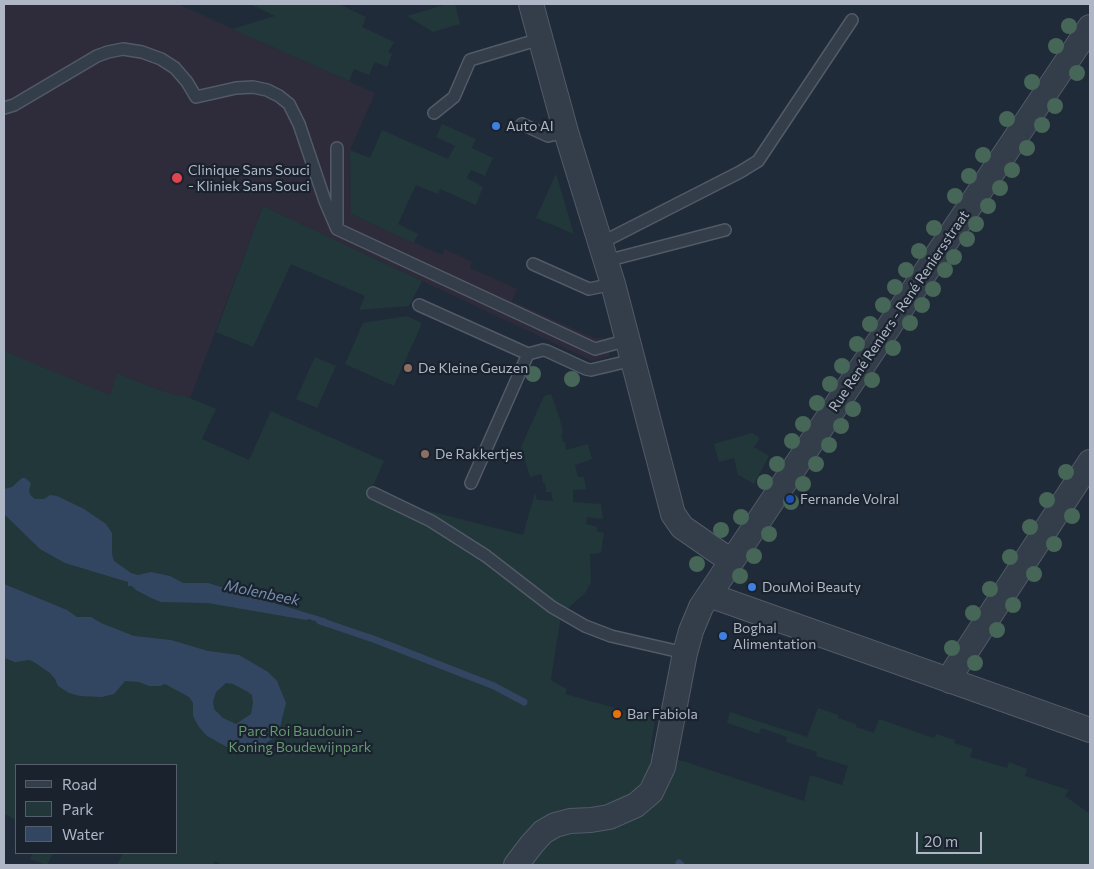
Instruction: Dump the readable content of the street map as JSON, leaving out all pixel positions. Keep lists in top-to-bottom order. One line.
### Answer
{"streets":{"street":["Rue René Reniers - René Reniersstraat"]},"water":["Molenbeek"],"parks":["Parc Roi Baudouin - Koning Boudewijnpark"],"places":["Auto AI","Clinique Sans Souci - Kliniek Sans Souci","De Kleine Geuzen","De Rakkertjes","Fernande Volral","DouMoi Beauty","Boghal Alimentation","Bar Fabiola"],"legend":["Road","Park","Water"],"scale_bar":"20 m"}
